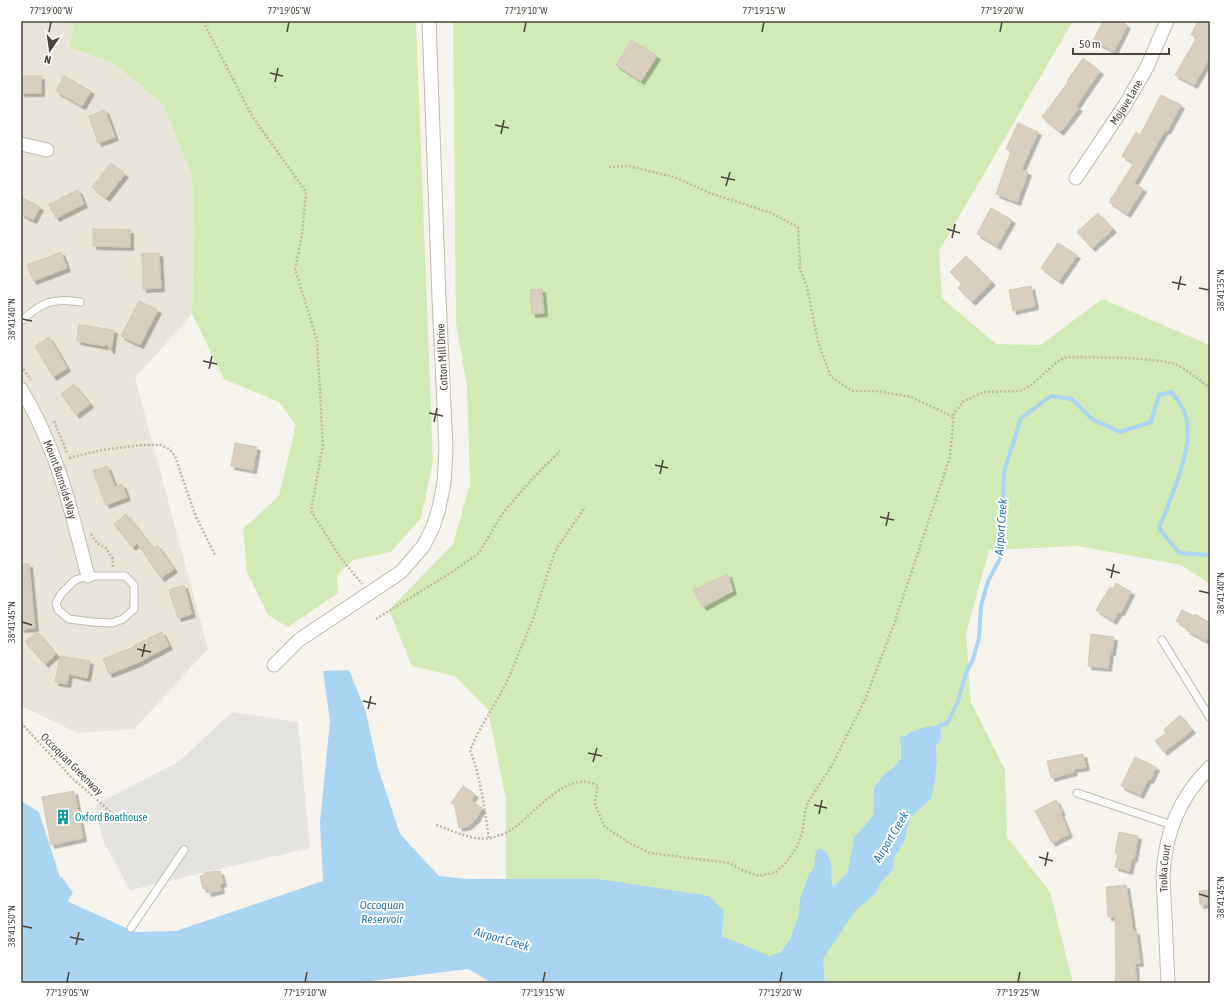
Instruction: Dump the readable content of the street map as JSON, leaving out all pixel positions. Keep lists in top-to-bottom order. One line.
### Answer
{"streets":{"street":["Mojave Lane","Cotton Mill Drive","Mount Burnside Way","Troika Court"],"path":["Occoquan Greenway"]},"water":["Airport Creek","Occoquan Reservoir"],"places":{"building":["Oxford Boathouse"]},"scale_bar":"50 m","north":"bottom","coordinates":["77°19'00\"W","77°19'05\"W","77°19'10\"W","77°19'15\"W","77°19'20\"W","38°41'35\"N","38°41'40\"N","38°41'45\"N","38°41'50\"N","77°19'25\"W"]}
